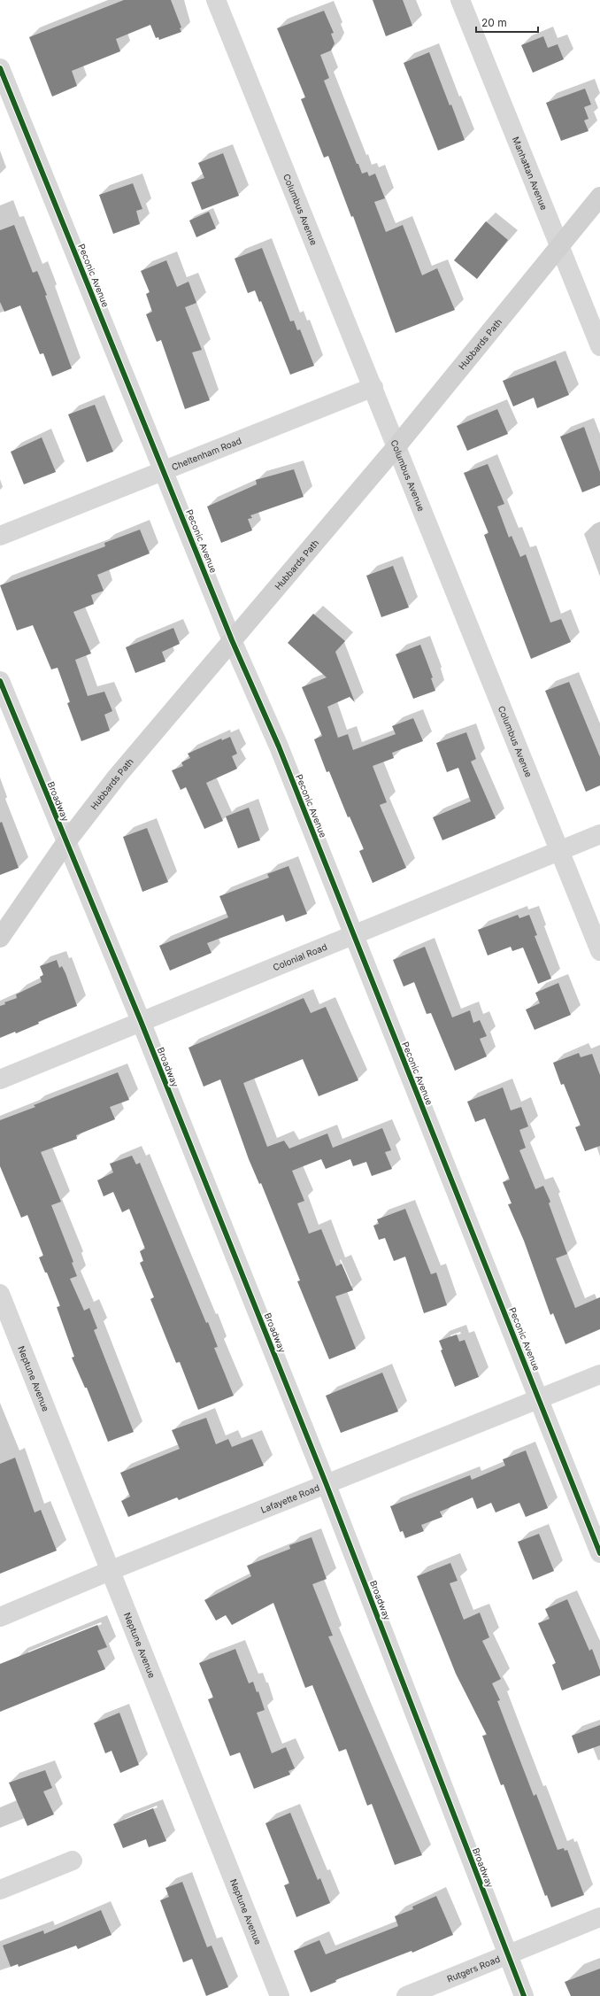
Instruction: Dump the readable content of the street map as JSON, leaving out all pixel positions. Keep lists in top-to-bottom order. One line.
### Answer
{"streets":{"street":["Manhattan Avenue","Columbus Avenue","Peconic Avenue","Hubbards Path","Cheltenham Road","Broadway","Colonial Road","Neptune Avenue","Lafayette Road","Rutgers Road"]},"crossings":[["Manhattan Avenue","Hubbards Path"],["Columbus Avenue","Hubbards Path"],["Columbus Avenue","Cheltenham Road"],["Columbus Avenue","Colonial Road"],["Peconic Avenue","Hubbards Path"],["Peconic Avenue","Cheltenham Road"],["Peconic Avenue","Colonial Road"],["Peconic Avenue","Lafayette Road"],["Hubbards Path","Broadway"],["Broadway","Colonial Road"],["Broadway","Lafayette Road"],["Broadway","Rutgers Road"],["Neptune Avenue","Lafayette Road"]],"scale_bar":"20 m"}
